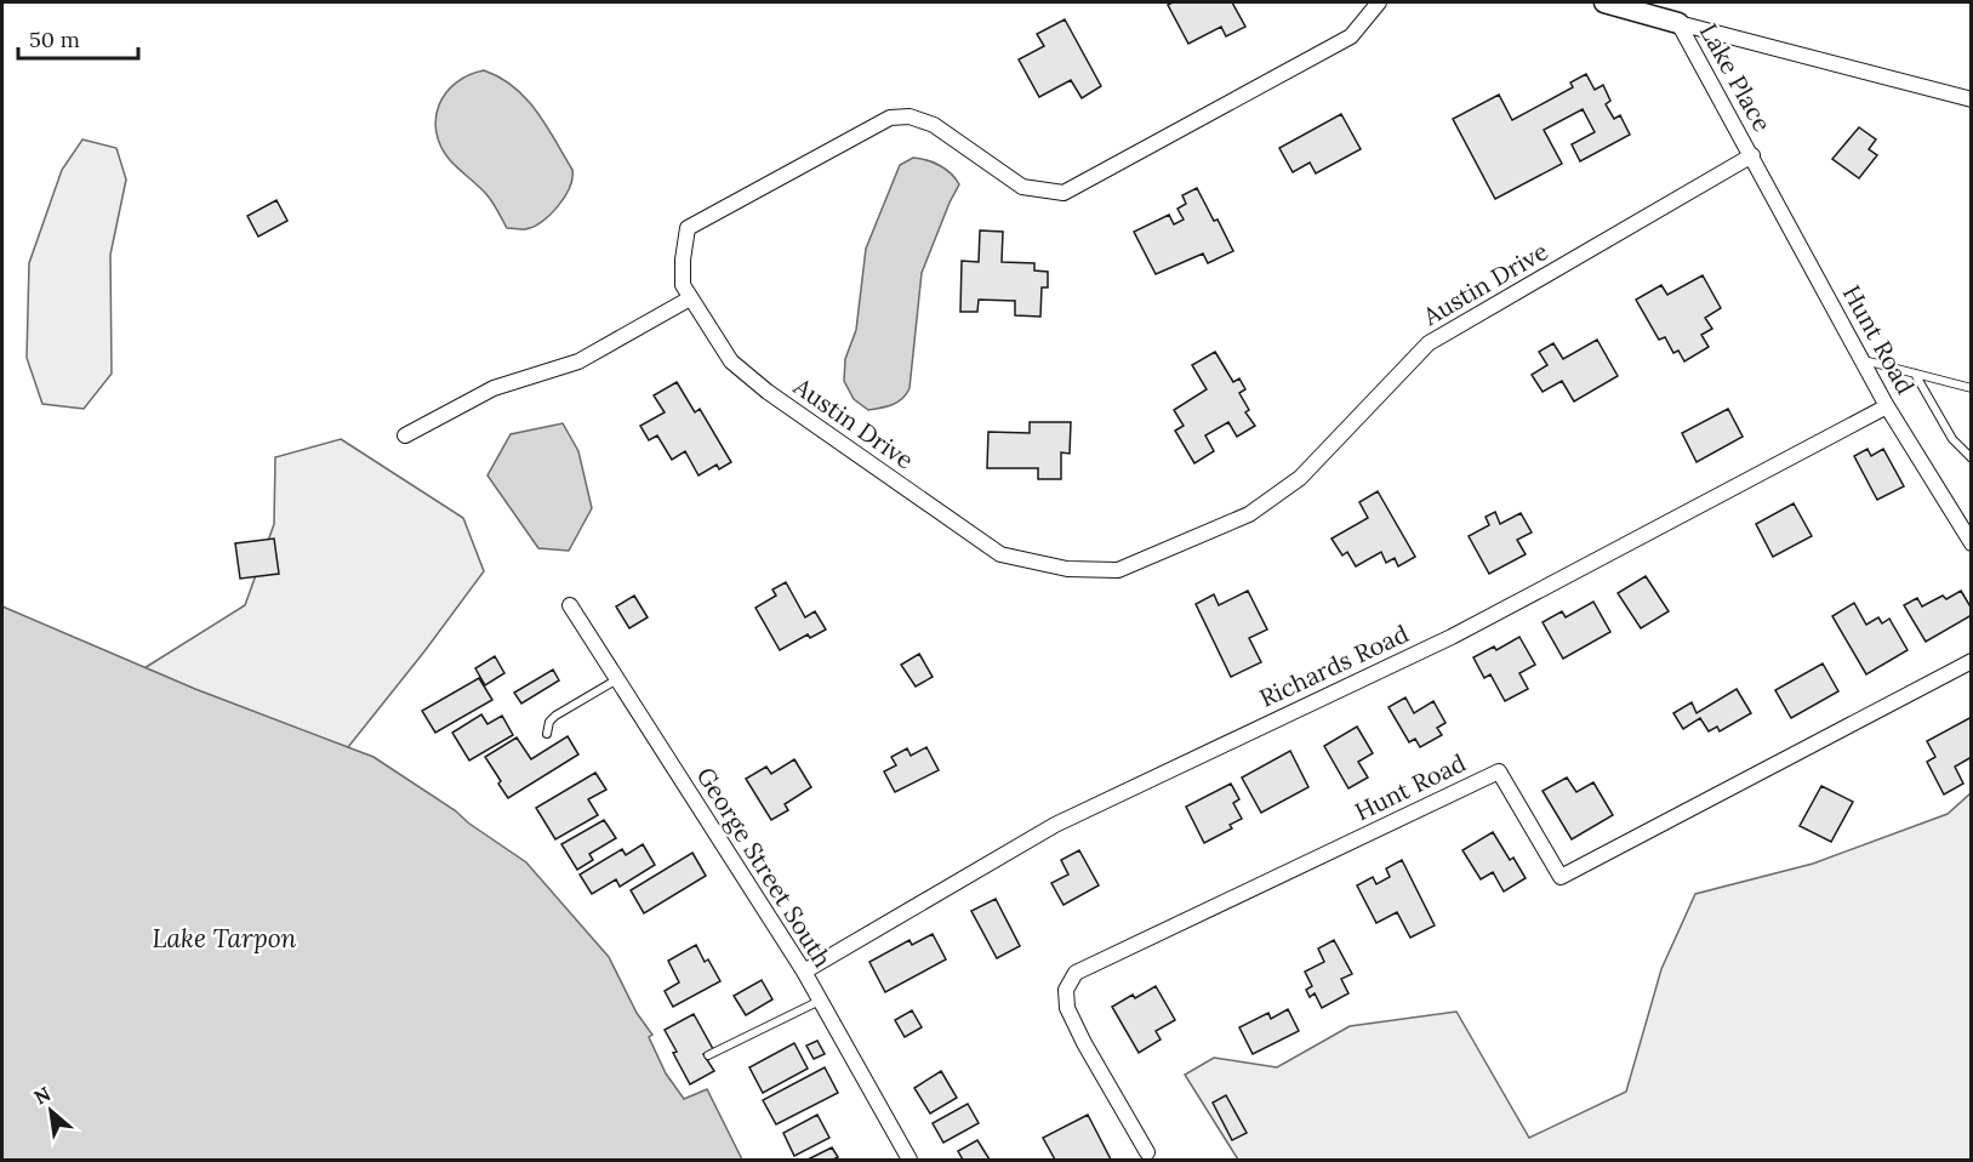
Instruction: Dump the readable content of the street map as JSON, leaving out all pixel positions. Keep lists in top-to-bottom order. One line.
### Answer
{"streets":{"street":["Lake Place","Austin Drive","Hunt Road","Richards Road","George Street South"]},"crossings":[["Lake Place","Austin Drive"],["Lake Place","Hunt Road"],["Austin Drive","Hunt Road"],["Hunt Road","Richards Road"],["Richards Road","George Street South"]],"water":["Lake Tarpon"],"scale_bar":"50 m","north":"top left"}
